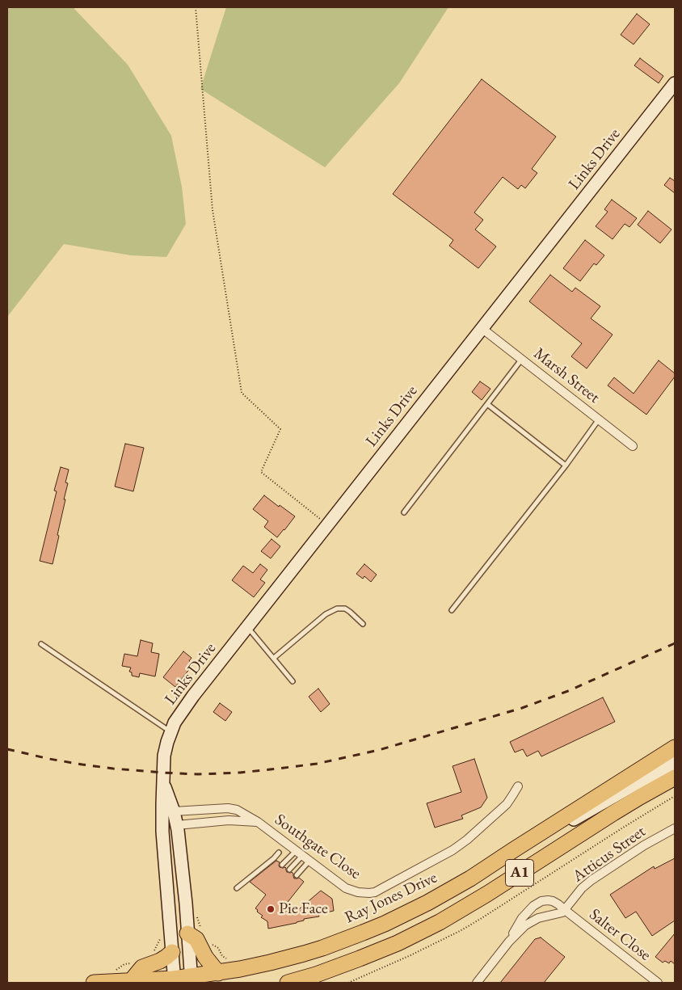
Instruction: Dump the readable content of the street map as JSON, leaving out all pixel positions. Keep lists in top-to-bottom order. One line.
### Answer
{"streets":{"highway":["A1","Ray Jones Drive"],"street":["Links Drive","Marsh Street","Southgate Close","Atticus Street","Salter Close"]},"crossings":[["Links Drive","Marsh Street"],["Links Drive","Southgate Close"],["Links Drive","Ray Jones Drive"],["Atticus Street","Salter Close"],["A1","Ray Jones Drive"]],"places":["Pie Face"]}
